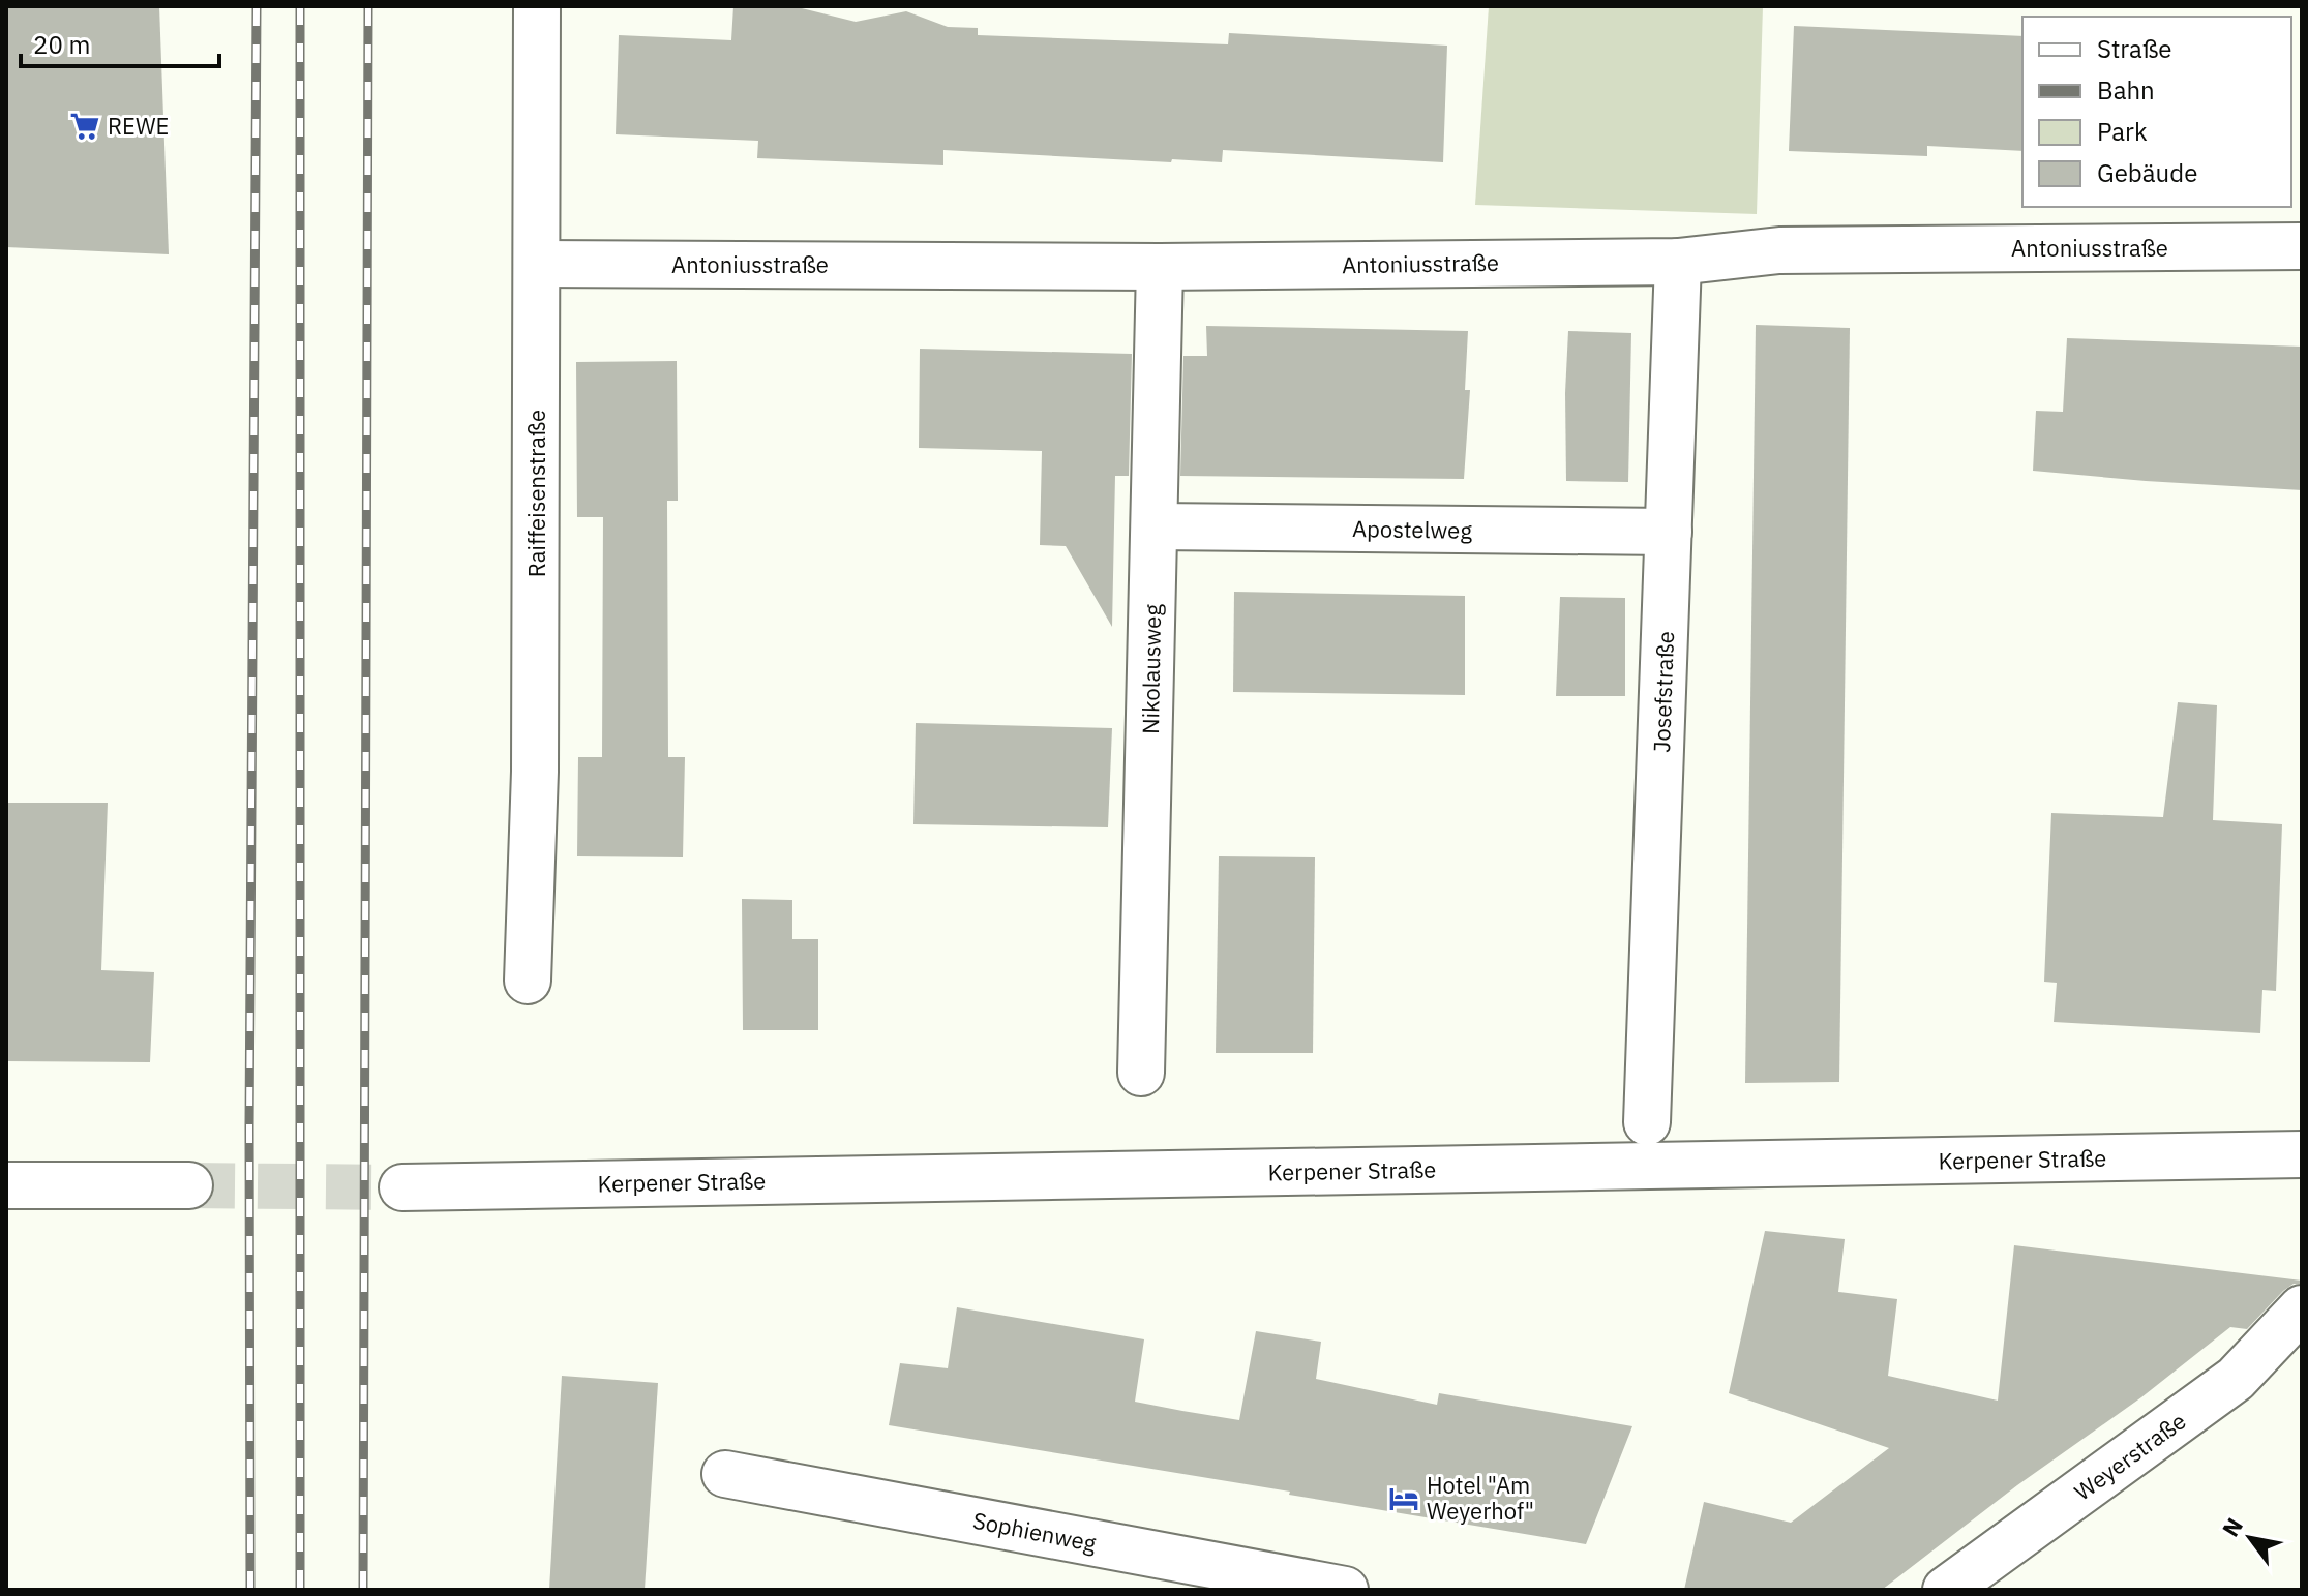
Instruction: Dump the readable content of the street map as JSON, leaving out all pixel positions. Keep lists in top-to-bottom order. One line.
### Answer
{"streets":{"street":["Antoniusstraße","Raiffeisenstraße","Apostelweg","Nikolausweg","Josefstraße","Kerpener Straße","Weyerstraße","Sophienweg"]},"crossings":[["Antoniusstraße","Raiffeisenstraße"],["Antoniusstraße","Nikolausweg"],["Antoniusstraße","Josefstraße"],["Apostelweg","Nikolausweg"],["Apostelweg","Josefstraße"]],"places":{"supermarket":["REWE"],"hotel":["Hotel \"Am Weyerhof\""]},"legend":["Straße","Bahn","Park","Gebäude"],"scale_bar":"20 m","north":"top left"}
